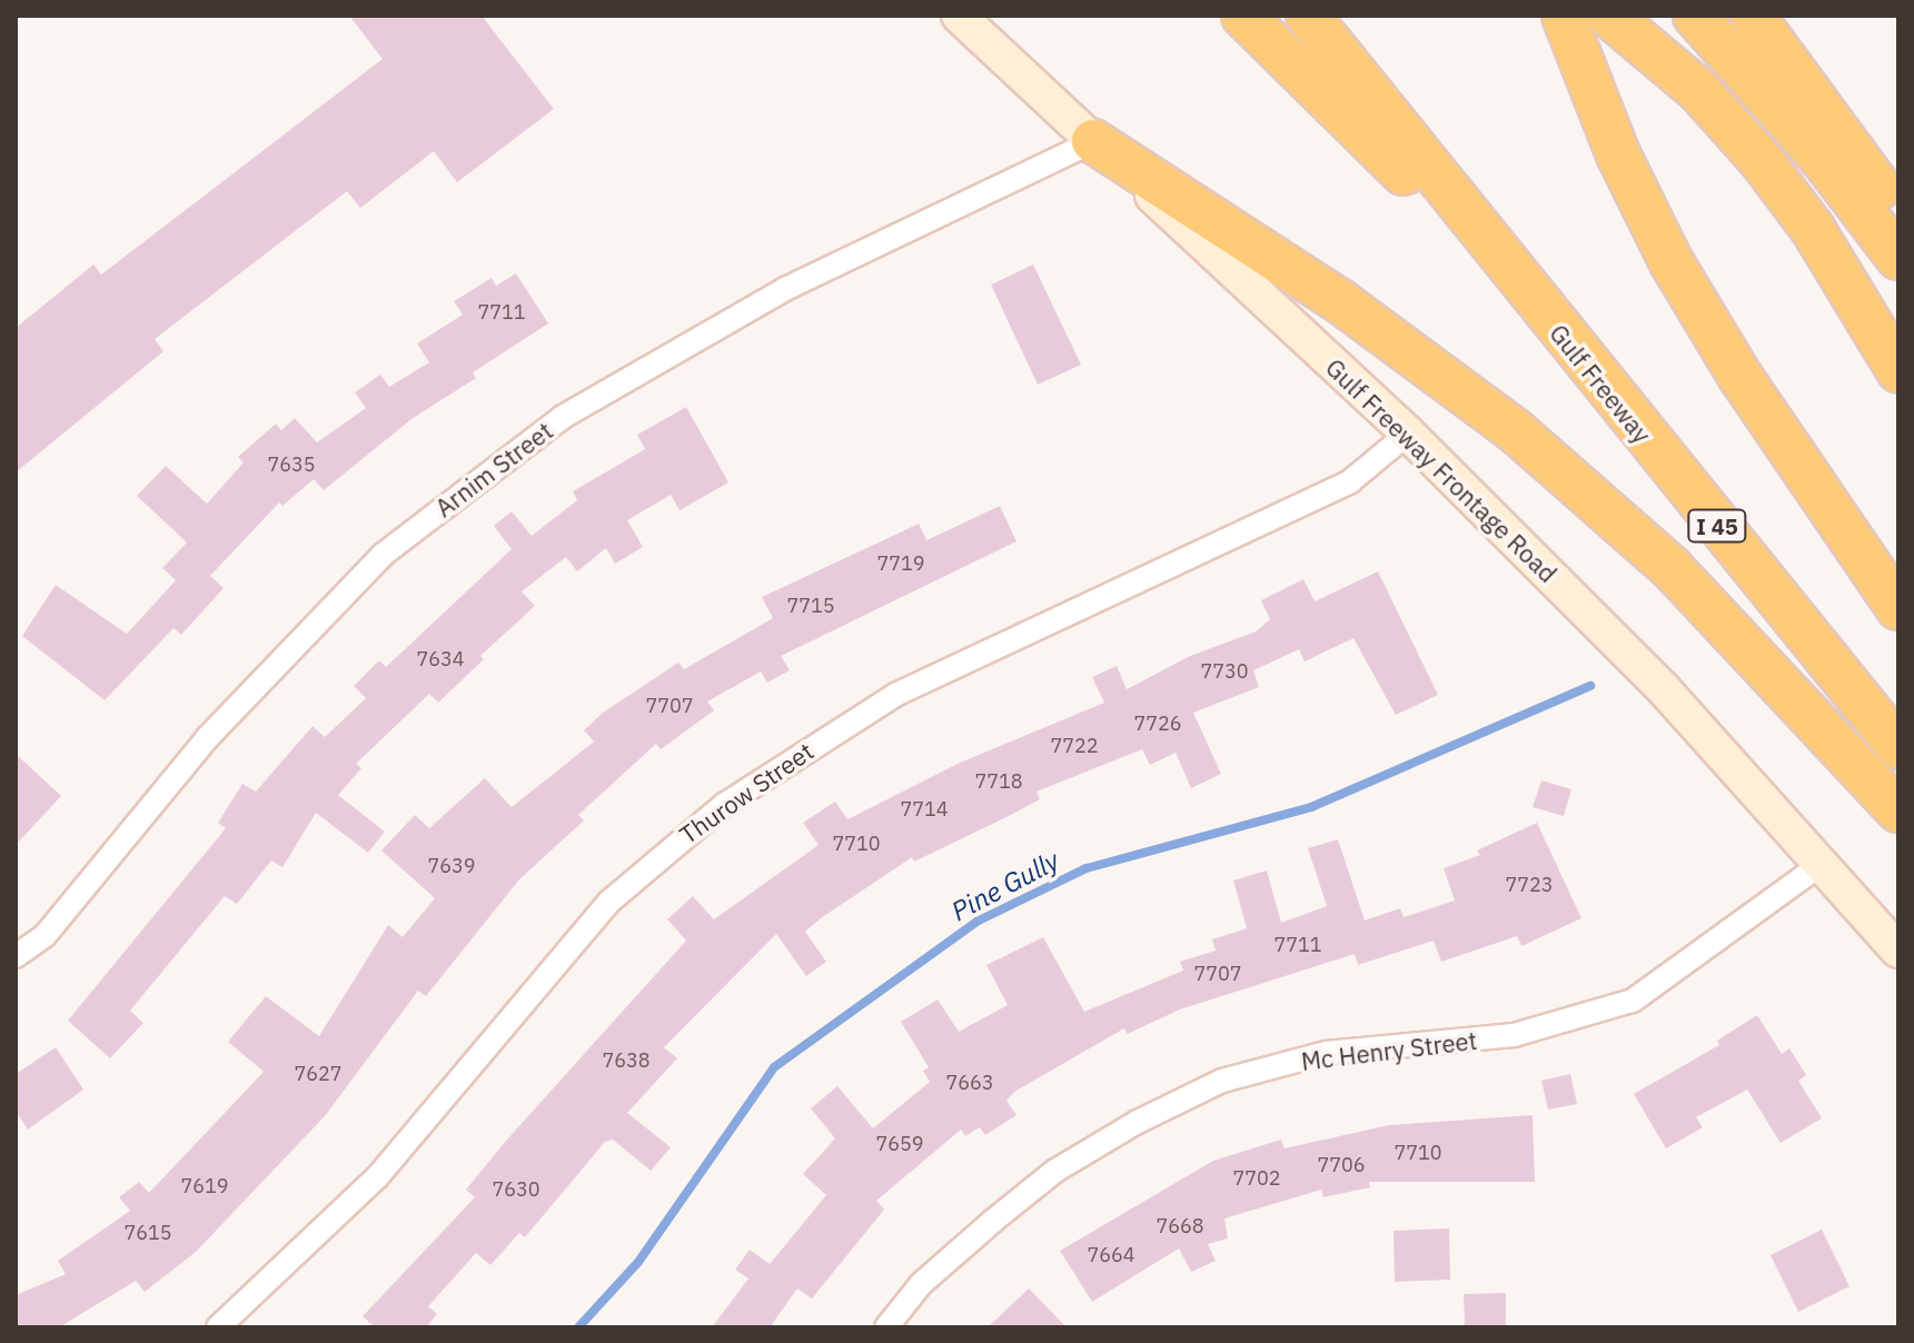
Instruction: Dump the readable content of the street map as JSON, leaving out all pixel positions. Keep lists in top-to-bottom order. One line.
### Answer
{"streets":{"highway":["Gulf Freeway","I 45"],"main road":["Gulf Freeway Frontage Road"],"street":["Arnim Street","Thurow Street","Mc Henry Street"]},"crossings":[["Arnim Street","Gulf Freeway Frontage Road"],["Gulf Freeway Frontage Road","Thurow Street"],["Gulf Freeway Frontage Road","Mc Henry Street"]],"water":["Pine Gully"],"house_numbers":["7711","7635","7719","7715","7634","7730","7707","7726","7722","7718","7714","7710","7639","7723","7711","7707","7638","7627","7663","7659","7710","7706","7702","7619","7630","7668","7615","7664"]}
